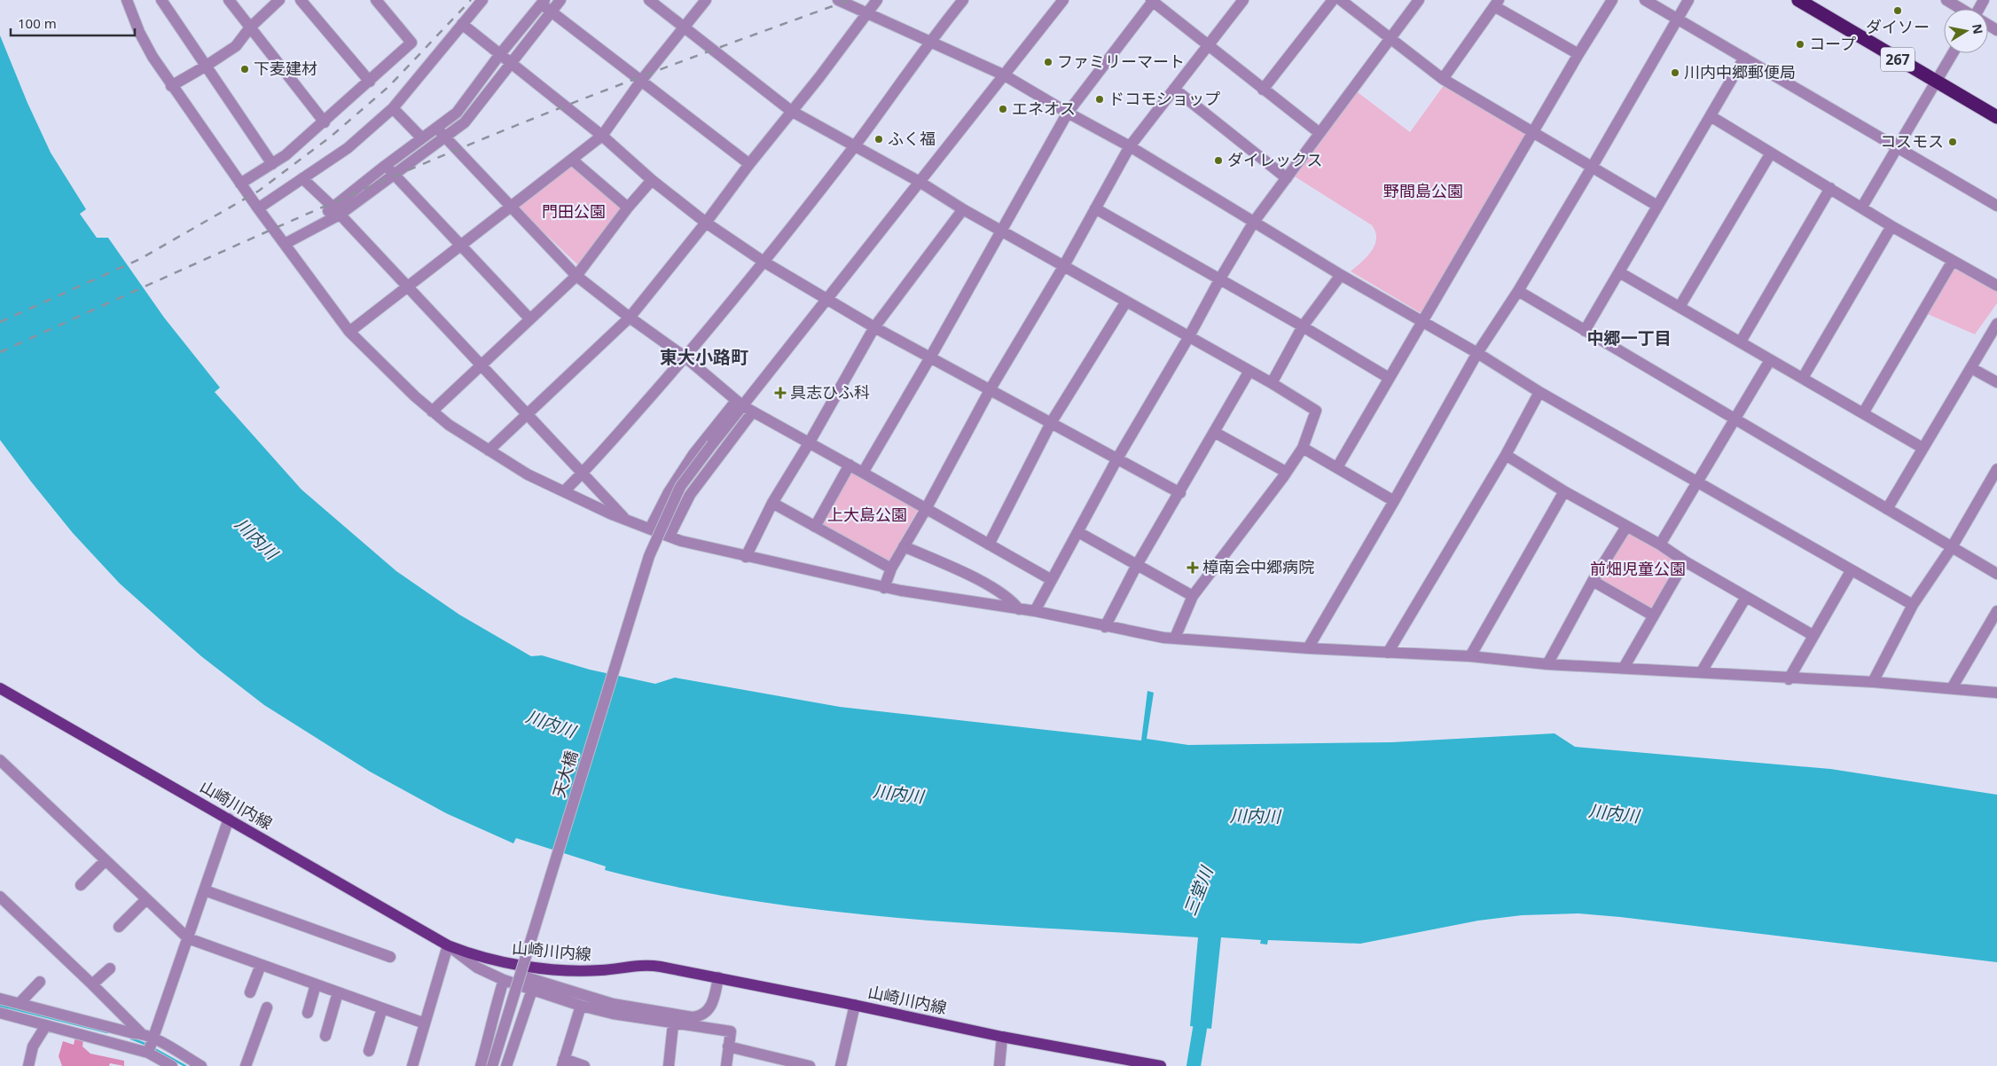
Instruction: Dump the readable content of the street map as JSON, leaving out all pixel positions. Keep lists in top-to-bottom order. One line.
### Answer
{"streets":{"highway":["267"],"main road":["山崎川内線"],"street":["天大橋"]},"districts":["中郷一丁目","東大小路町"],"water":["川内川","三堂川"],"parks":["野間島公園","門田公園","上大島公園","前畑児童公園"],"places":{"other":["ダイソー","コープ","ファミリーマート","下麦建材","川内中郷郵便局","ドコモショップ","エネオス","ふく福","コスモス","ダイレックス"],"health":["具志ひふ科","樟南会中郷病院"]},"scale_bar":"100 m","north":"right"}
